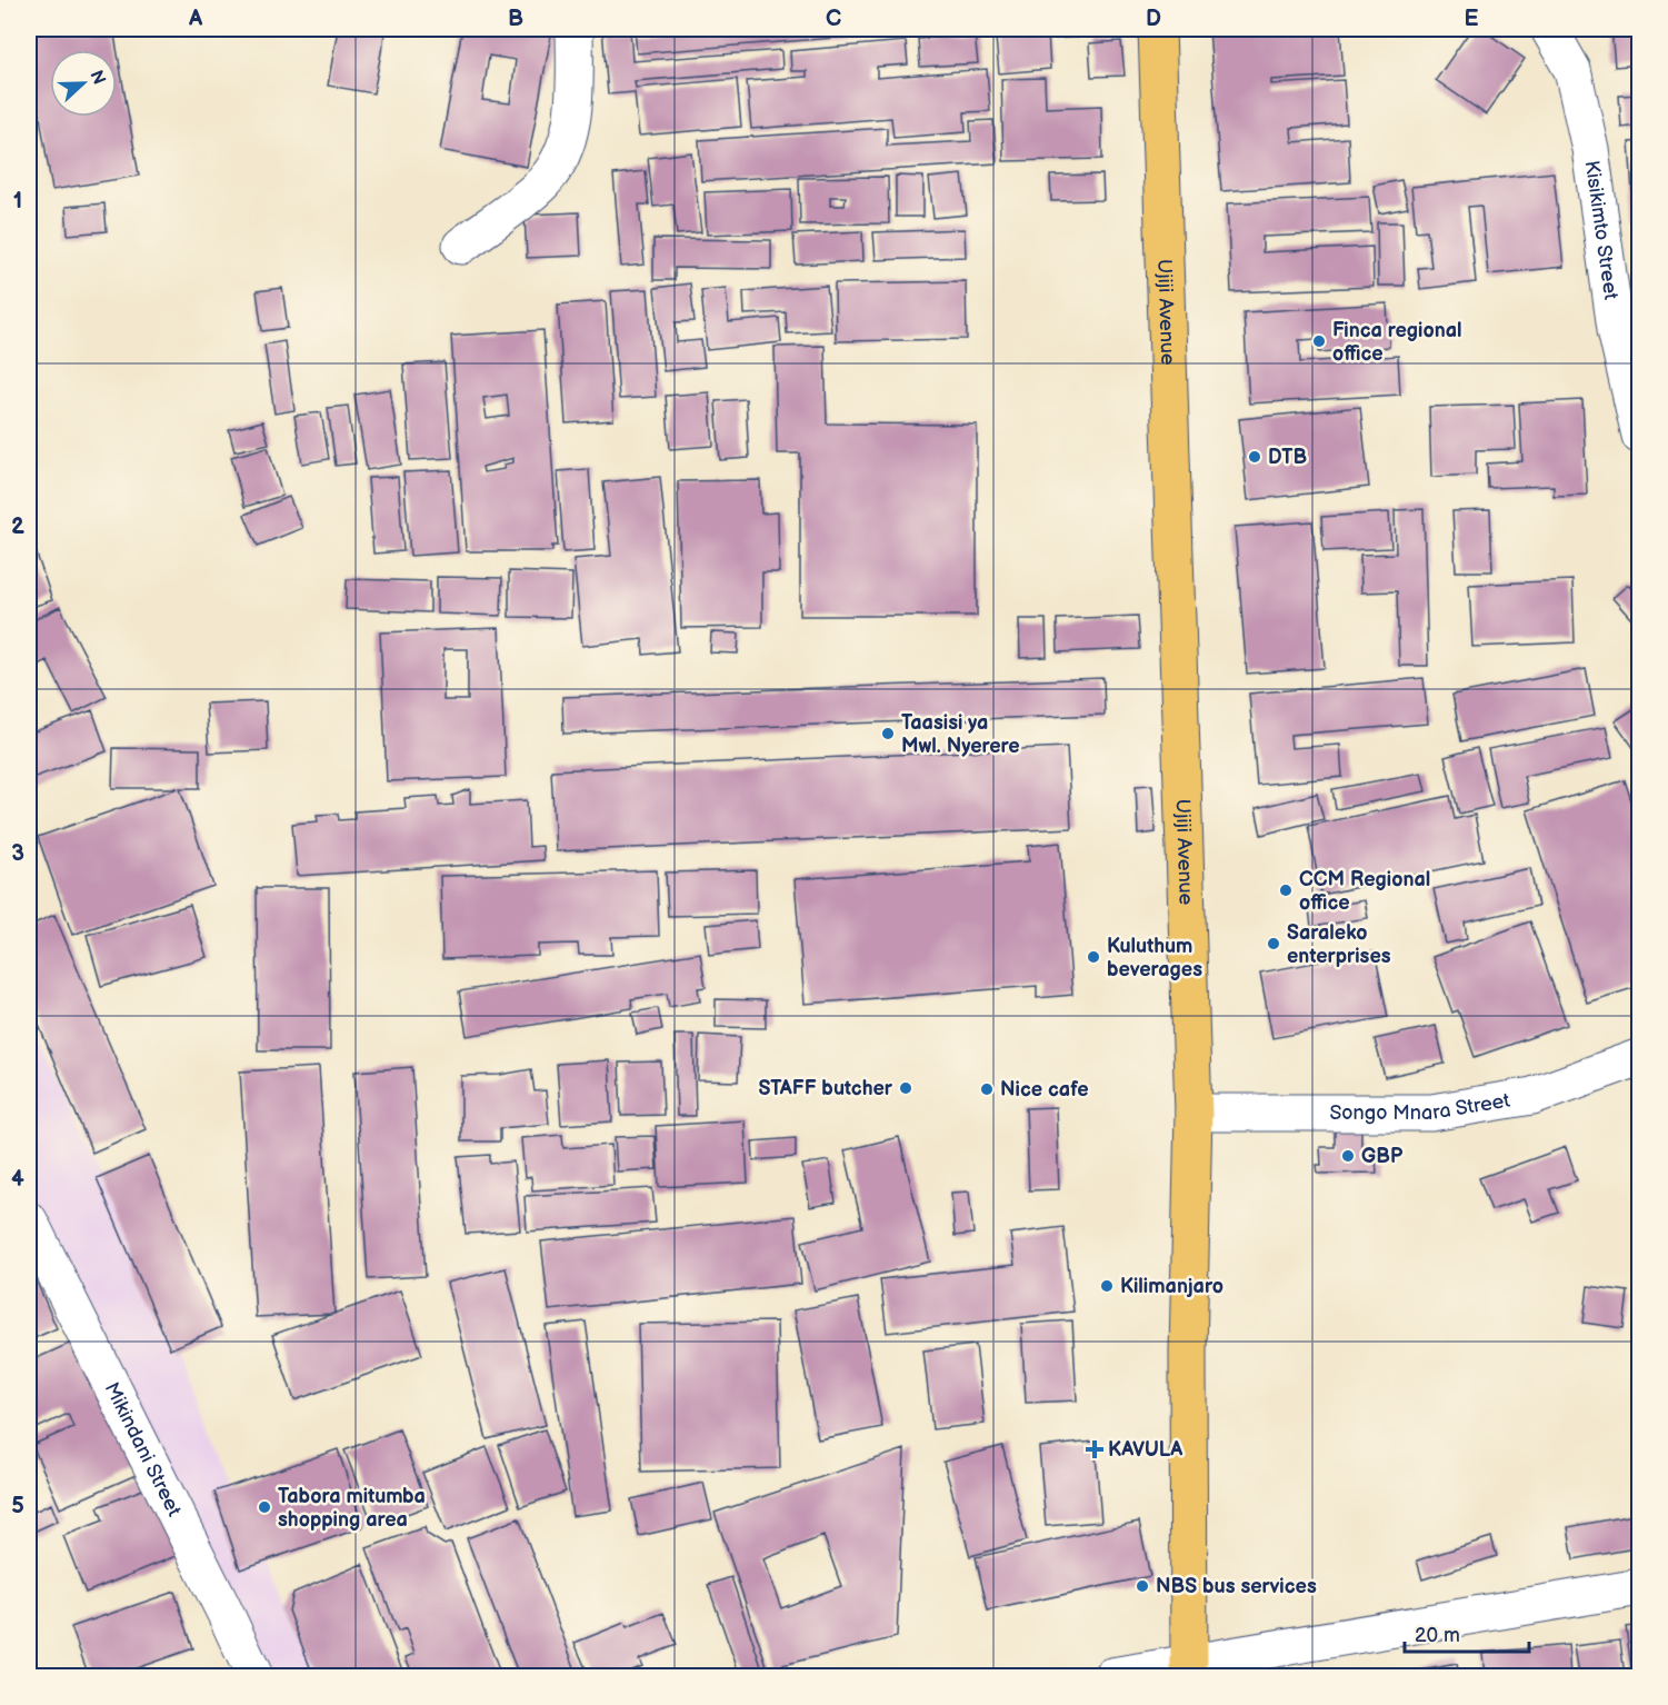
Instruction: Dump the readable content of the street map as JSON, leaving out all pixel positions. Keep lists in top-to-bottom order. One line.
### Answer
{"streets":{"main road":["Ujiji Avenue"],"street":["Kisikimto Street","Songo Mnara Street","Mikindani Street"]},"crossings":[["Ujiji Avenue","Songo Mnara Street"]],"places":{"other":["Finca regional office","DTB","Taasisi ya Mwl. Nyerere","CCM Regional office","Saraleko enterprises","Kuluthum beverages","STAFF butcher","Nice cafe","GBP","Kilimanjaro","Tabora mitumba shopping area","NBS bus services"],"health":["KAVULA"]},"scale_bar":"20 m","north":"right","grid":{"columns":["A","B","C","D","E"],"rows":["1","2","3","4","5"]}}
